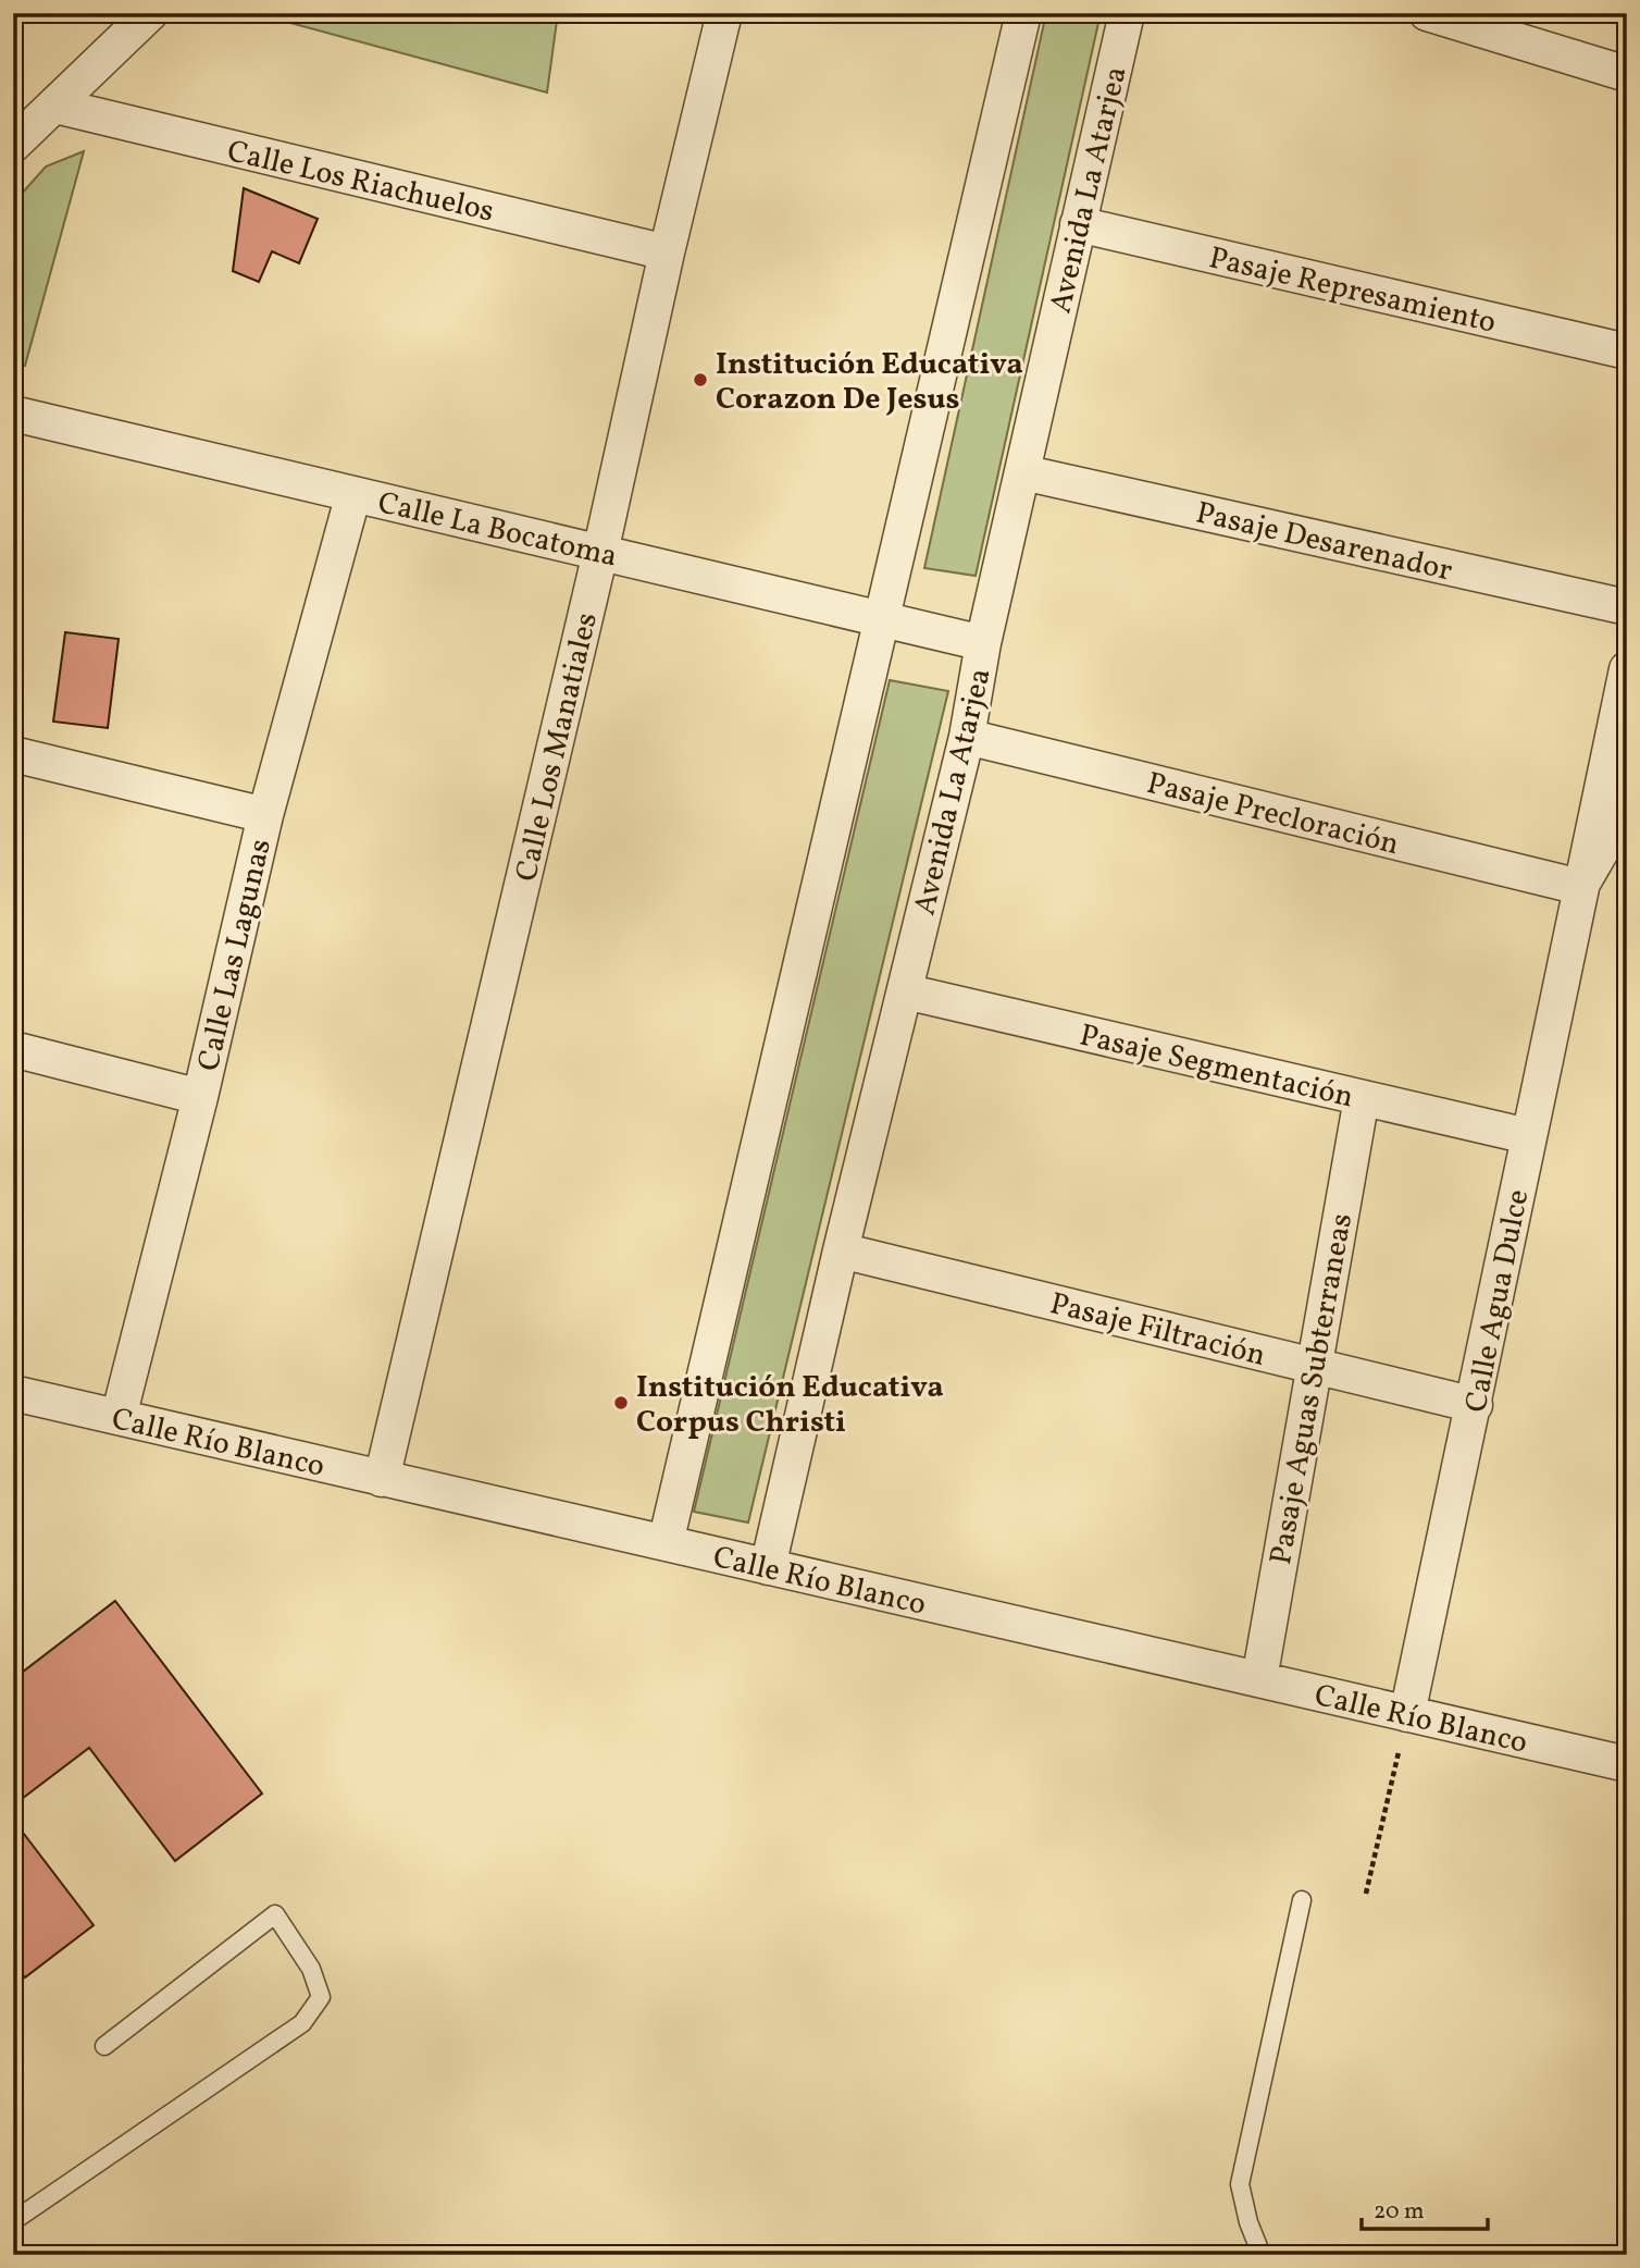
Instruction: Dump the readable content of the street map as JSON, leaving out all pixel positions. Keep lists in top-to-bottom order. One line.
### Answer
{"streets":{"street":["Calle Los Riachuelos","Avenida La Atarjea","Pasaje Represamiento","Calle La Bocatoma","Pasaje Desarenador","Calle Los Manatiales","Pasaje Precloración","Calle Las Lagunas","Pasaje Segmentación","Calle Agua Dulce","Pasaje Filtración","Pasaje Aguas Subterraneas","Calle Río Blanco"]},"crossings":[["Calle Los Riachuelos","Calle Los Manatiales"],["Avenida La Atarjea","Pasaje Represamiento"],["Avenida La Atarjea","Calle La Bocatoma"],["Avenida La Atarjea","Pasaje Desarenador"],["Avenida La Atarjea","Pasaje Precloración"],["Avenida La Atarjea","Pasaje Segmentación"],["Avenida La Atarjea","Pasaje Filtración"],["Avenida La Atarjea","Calle Río Blanco"],["Calle La Bocatoma","Calle Los Manatiales"],["Calle La Bocatoma","Calle Las Lagunas"],["Calle Los Manatiales","Calle Río Blanco"],["Pasaje Precloración","Calle Agua Dulce"],["Calle Las Lagunas","Calle Río Blanco"],["Pasaje Segmentación","Calle Agua Dulce"],["Pasaje Segmentación","Pasaje Aguas Subterraneas"],["Calle Agua Dulce","Pasaje Filtración"],["Calle Agua Dulce","Calle Río Blanco"],["Pasaje Filtración","Pasaje Aguas Subterraneas"],["Pasaje Aguas Subterraneas","Calle Río Blanco"]],"places":["Institución Educativa Corazon De Jesus","Institución Educativa Corpus Christi"],"scale_bar":"20 m"}
